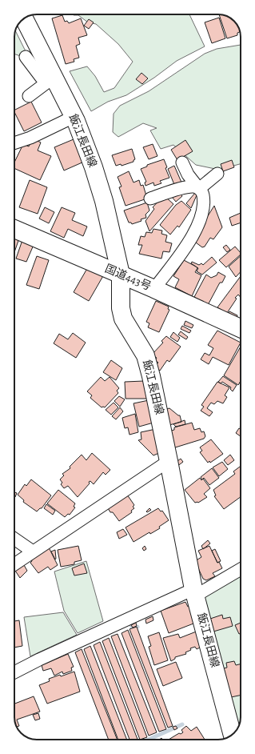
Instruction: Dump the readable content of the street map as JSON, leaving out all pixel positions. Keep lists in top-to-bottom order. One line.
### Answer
{"streets":{"main road":["飯江長田線","国道443号"]},"crossings":[["飯江長田線","国道443号"]]}
